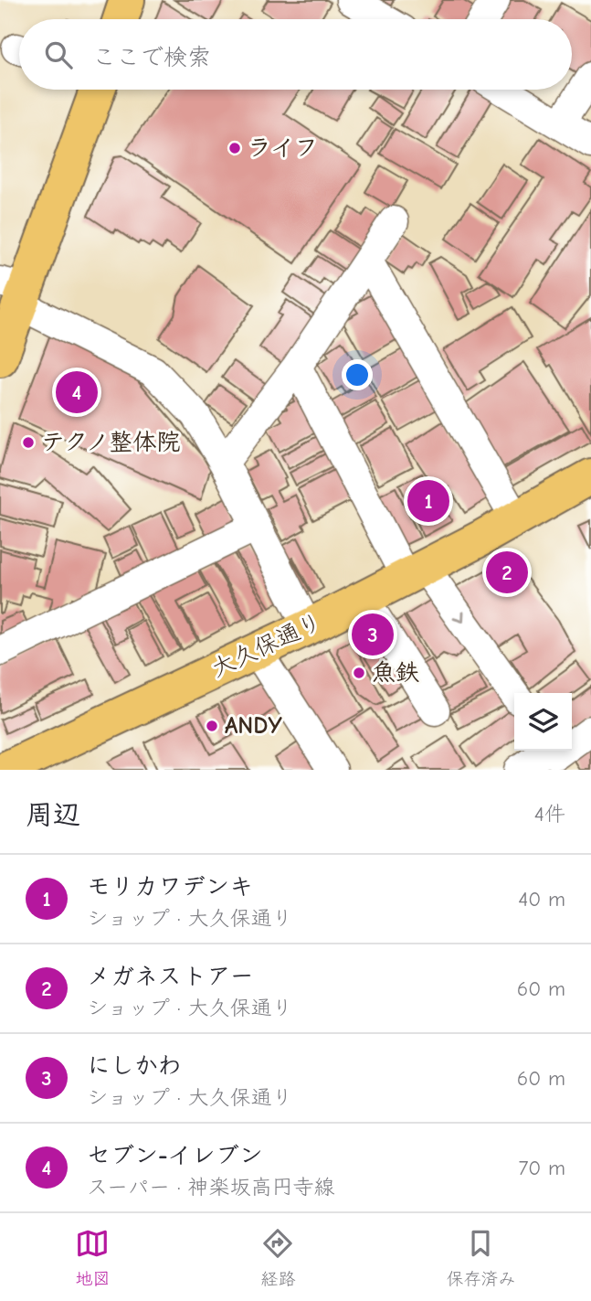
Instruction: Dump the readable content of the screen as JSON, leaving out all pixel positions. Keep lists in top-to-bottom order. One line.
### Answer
{"streets":{"main road":["大久保通り"]},"places":["ライフ","テクノ整体院","魚鉄","ANDY"],"page":{"search":"ここで検索","pins":["4","1","2","3"],"heading":["周辺","4件"],"list":[{"mark":"1","name":"モリカワデンキ","note":"ショップ · 大久保通り","value":"40 m"},{"mark":"2","name":"メガネストアー","note":"ショップ · 大久保通り","value":"60 m"},{"mark":"3","name":"にしかわ","note":"ショップ · 大久保通り","value":"60 m"},{"mark":"4","name":"セブン-イレブン","note":"スーパー · 神楽坂高円寺線","value":"70 m"}],"nav":["地図","経路","保存済み"]}}
